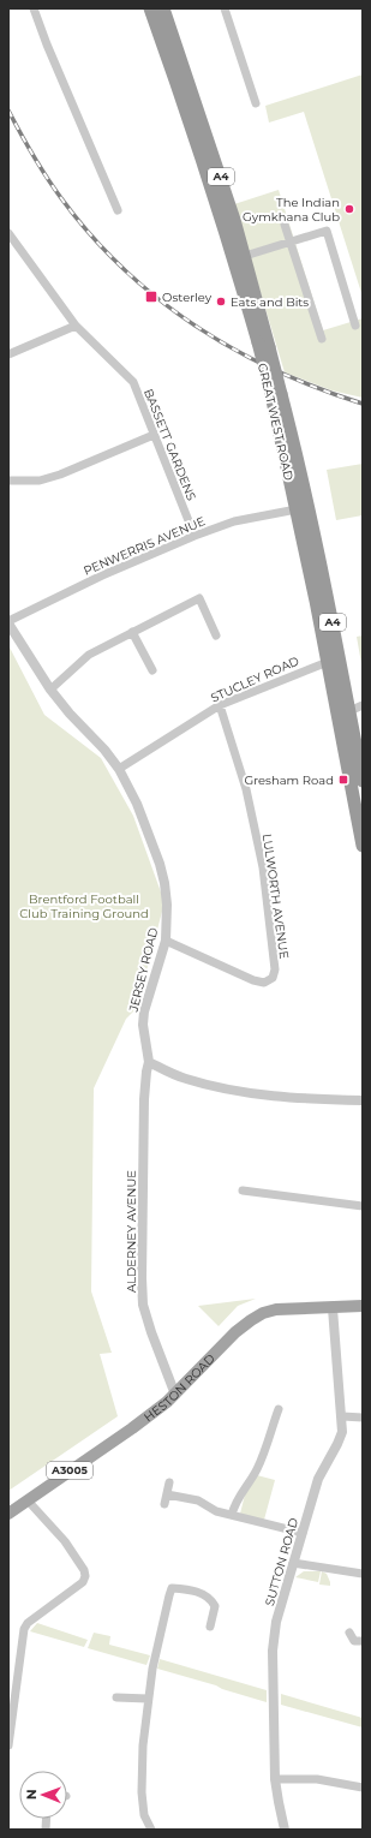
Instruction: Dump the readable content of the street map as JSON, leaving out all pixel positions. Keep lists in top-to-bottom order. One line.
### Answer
{"streets":{"highway":["A4","GREAT WEST ROAD"],"main road":["HESTON ROAD","A3005"],"street":["BASSETT GARDENS","PENWERRIS AVENUE","STUCLEY ROAD","LULWORTH AVENUE","JERSEY ROAD","ALDERNEY AVENUE","SUTTON ROAD"]},"crossings":[["GREAT WEST ROAD","PENWERRIS AVENUE"],["GREAT WEST ROAD","STUCLEY ROAD"],["BASSETT GARDENS","PENWERRIS AVENUE"],["PENWERRIS AVENUE","JERSEY ROAD"],["STUCLEY ROAD","LULWORTH AVENUE"],["STUCLEY ROAD","JERSEY ROAD"],["LULWORTH AVENUE","JERSEY ROAD"],["JERSEY ROAD","ALDERNEY AVENUE"],["ALDERNEY AVENUE","HESTON ROAD"],["HESTON ROAD","SUTTON ROAD"]],"parks":["Brentford Football Club Training Ground"],"places":{"other":["The Indian Gymkhana Club","Eats and Bits"],"transit":["Osterley","Gresham Road"]},"north":"left"}
